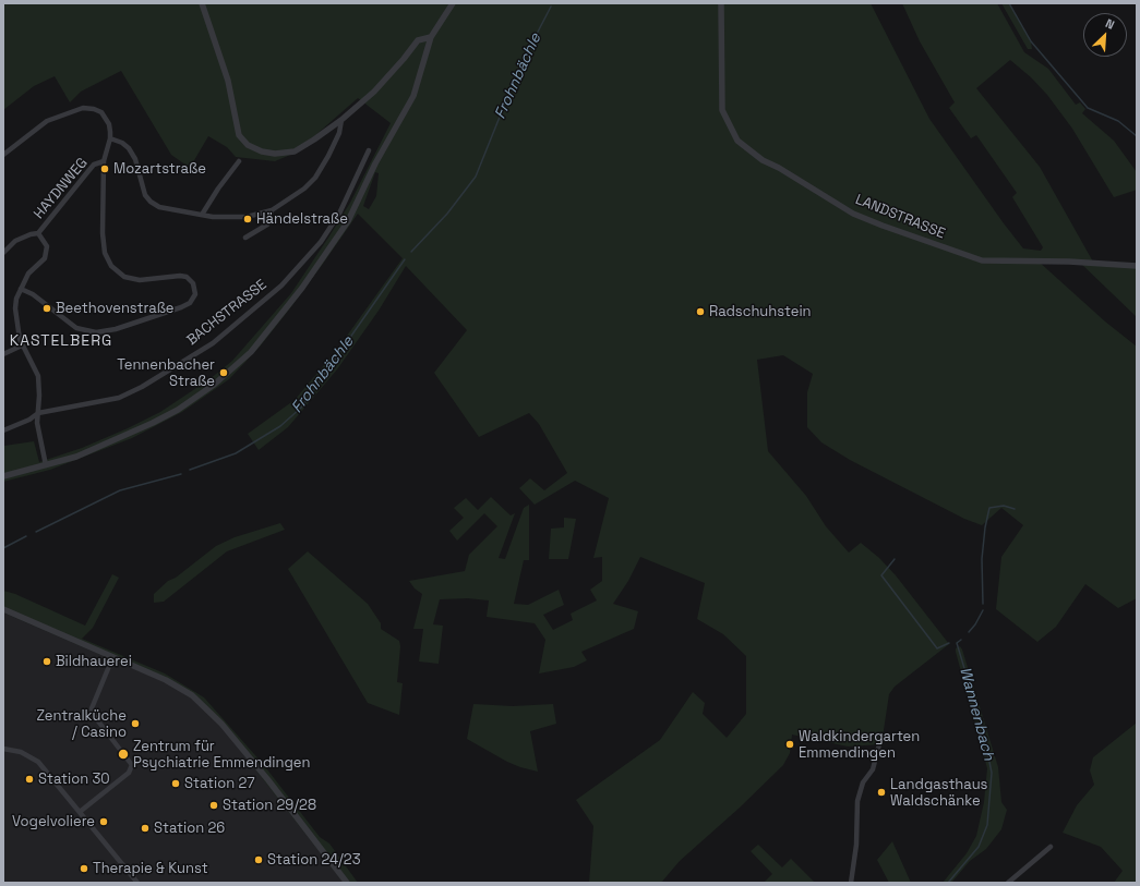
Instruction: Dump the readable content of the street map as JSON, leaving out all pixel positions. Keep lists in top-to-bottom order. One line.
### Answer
{"streets":{"street":["HAYDNWEG","LANDSTRASSE","BACHSTRASSE"]},"districts":["KASTELBERG"],"water":["Frohnbächle","Wannenbach"],"places":["Mozartstraße","Händelstraße","Beethovenstraße","Radschuhstein","Tennenbacher Straße","Bildhauerei","Zentralküche / Casino","Waldkindergarten Emmendingen","Zentrum für Psychiatrie Emmendingen","Station 30","Station 27","Landgasthaus Waldschänke","Station 29/28","Vogelvoliere","Station 26","Station 24/23","Therapie & Kunst"],"north":"top right"}
